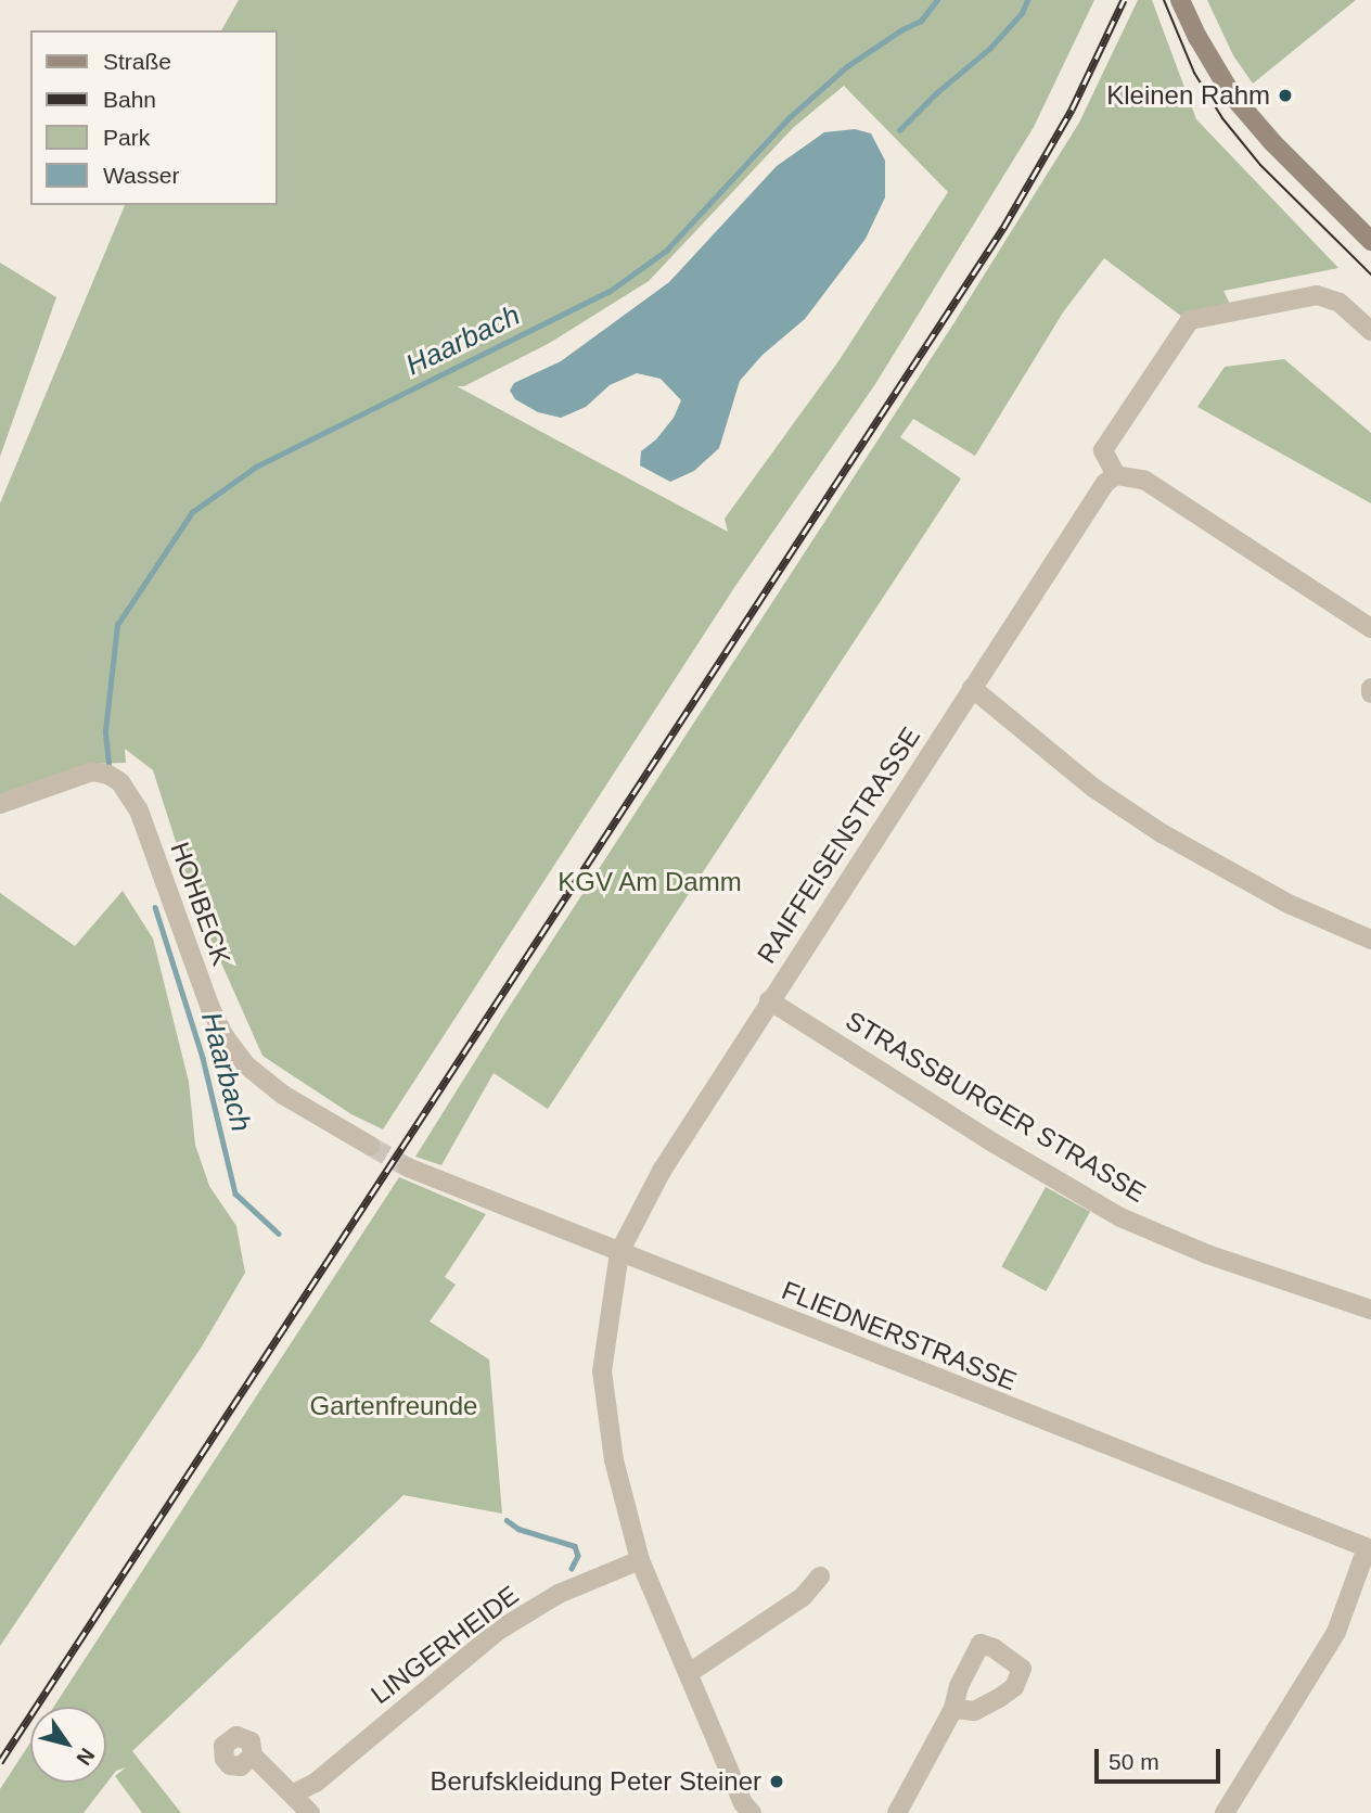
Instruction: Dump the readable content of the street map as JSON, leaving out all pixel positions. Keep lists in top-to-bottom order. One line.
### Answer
{"streets":{"street":["RAIFFEISENSTRASSE","HOHBECK","STRASSBURGER STRASSE","FLIEDNERSTRASSE","LINGERHEIDE"]},"crossings":[["RAIFFEISENSTRASSE","STRASSBURGER STRASSE"],["RAIFFEISENSTRASSE","FLIEDNERSTRASSE"],["RAIFFEISENSTRASSE","LINGERHEIDE"]],"water":["Haarbach"],"parks":["KGV Am Damm","Gartenfreunde"],"places":["Kleinen Rahm","Berufskleidung Peter Steiner"],"legend":["Straße","Bahn","Park","Wasser"],"scale_bar":"50 m","north":"bottom right"}
